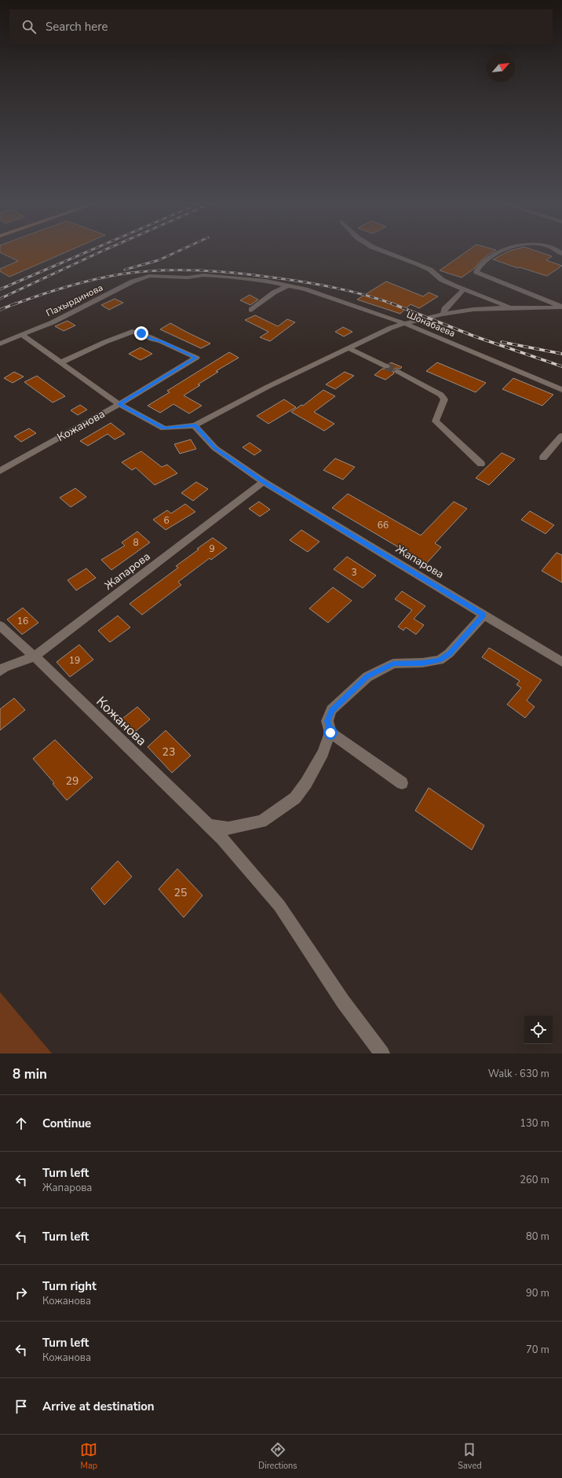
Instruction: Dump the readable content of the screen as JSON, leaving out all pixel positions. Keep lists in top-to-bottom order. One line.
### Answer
{"streets":{"street":["Пахырдинова","Шонабаева","Кожанова","Жапарова"]},"crossings":[["Пахырдинова","Шонабаева"],["Кожанова","Жапарова"]],"house_numbers":["6","66","8","9","3","16","19","23","29","25"],"north":"top right","page":{"search":"Search here","heading":["8 min","Walk · 630 m"],"list":[["Continue","130 m"],["Turn left","Жапарова","260 m"],["Turn left","80 m"],["Turn right","Кожанова","90 m"],["Turn left","Кожанова","70 m"],"Arrive at destination"],"nav":["Map","Directions","Saved"]}}
